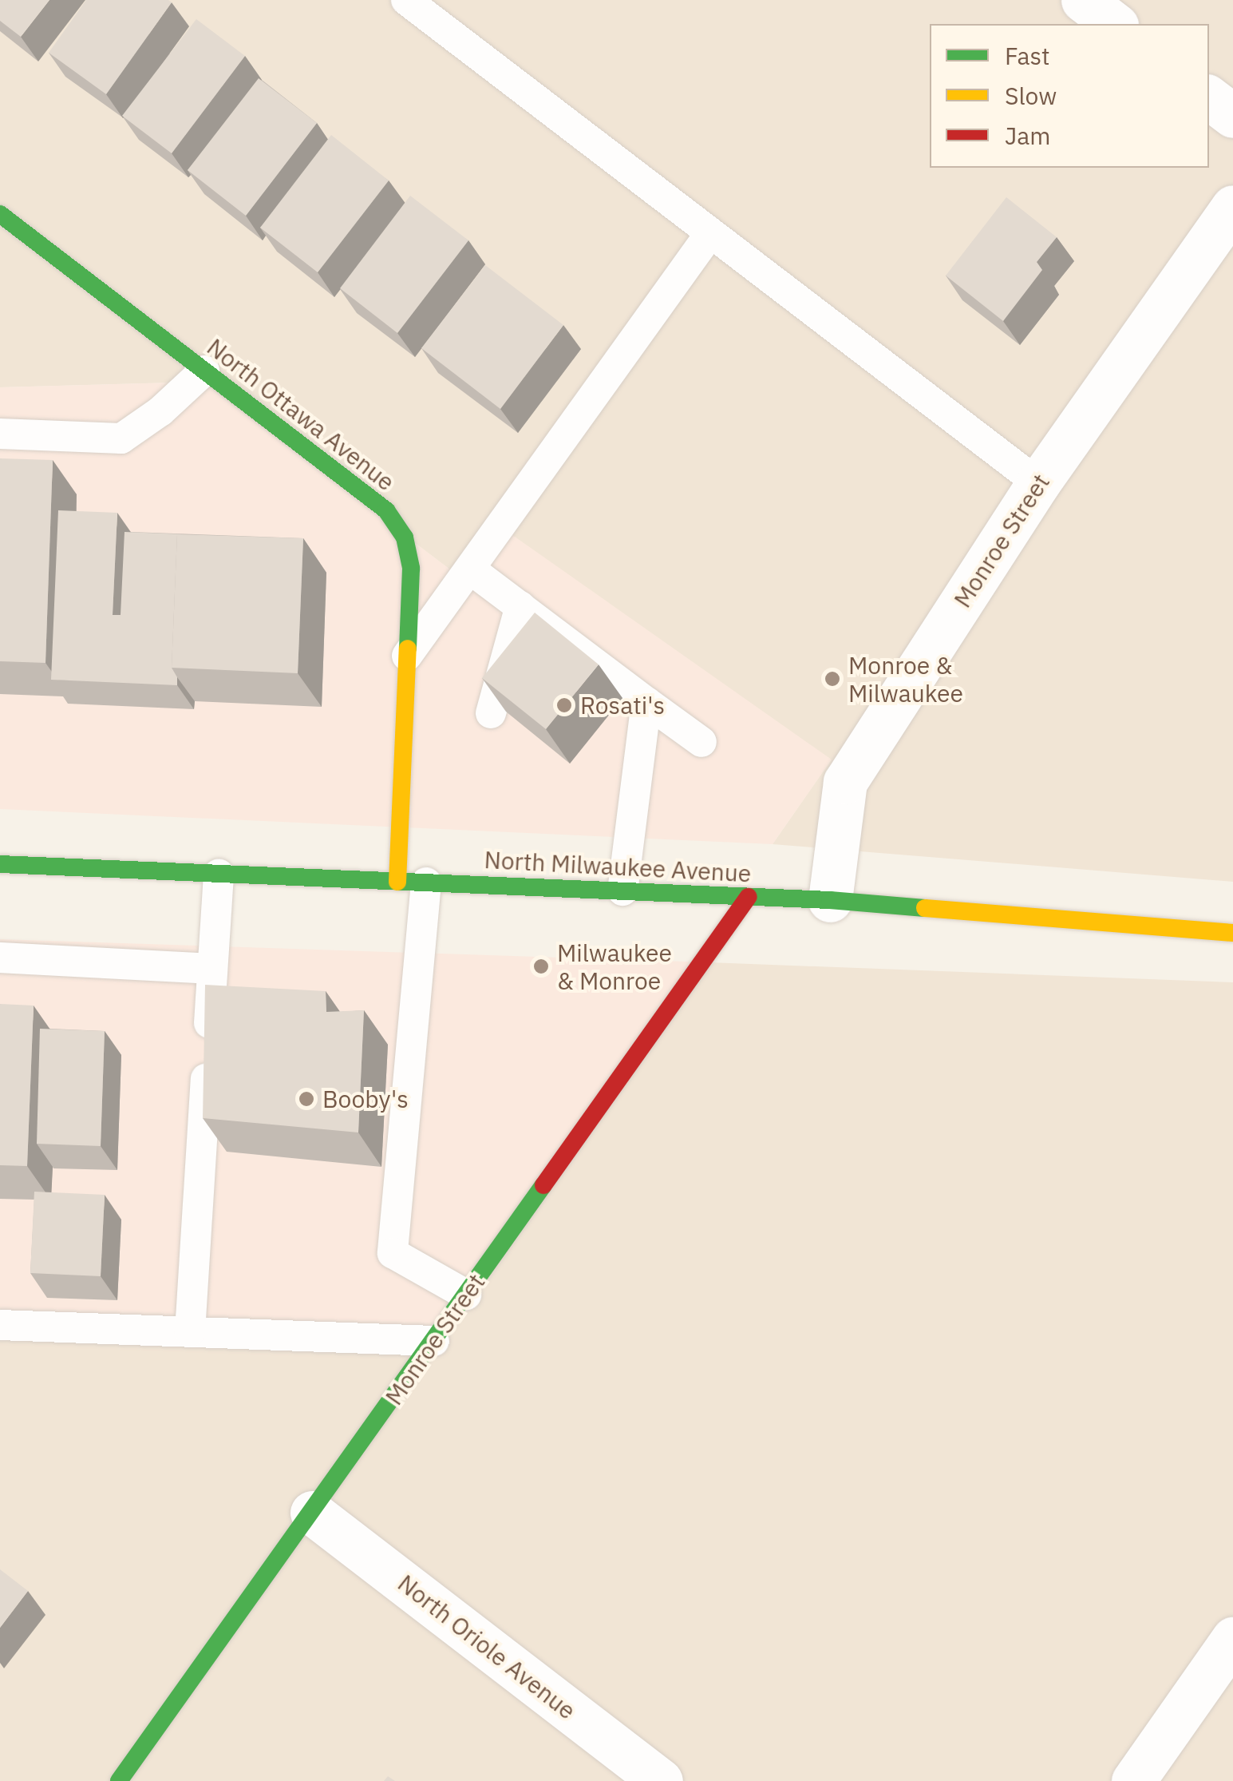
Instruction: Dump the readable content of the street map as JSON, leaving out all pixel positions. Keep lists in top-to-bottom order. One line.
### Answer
{"streets":{"street":["North Ottawa Avenue","Monroe Street","North Milwaukee Avenue","North Oriole Avenue"]},"crossings":[["North Ottawa Avenue","North Milwaukee Avenue"],["Monroe Street","North Milwaukee Avenue"],["Monroe Street","North Oriole Avenue"]],"places":["Monroe & Milwaukee","Rosati's","Milwaukee & Monroe","Booby's"],"legend":["Fast","Slow","Jam"]}
